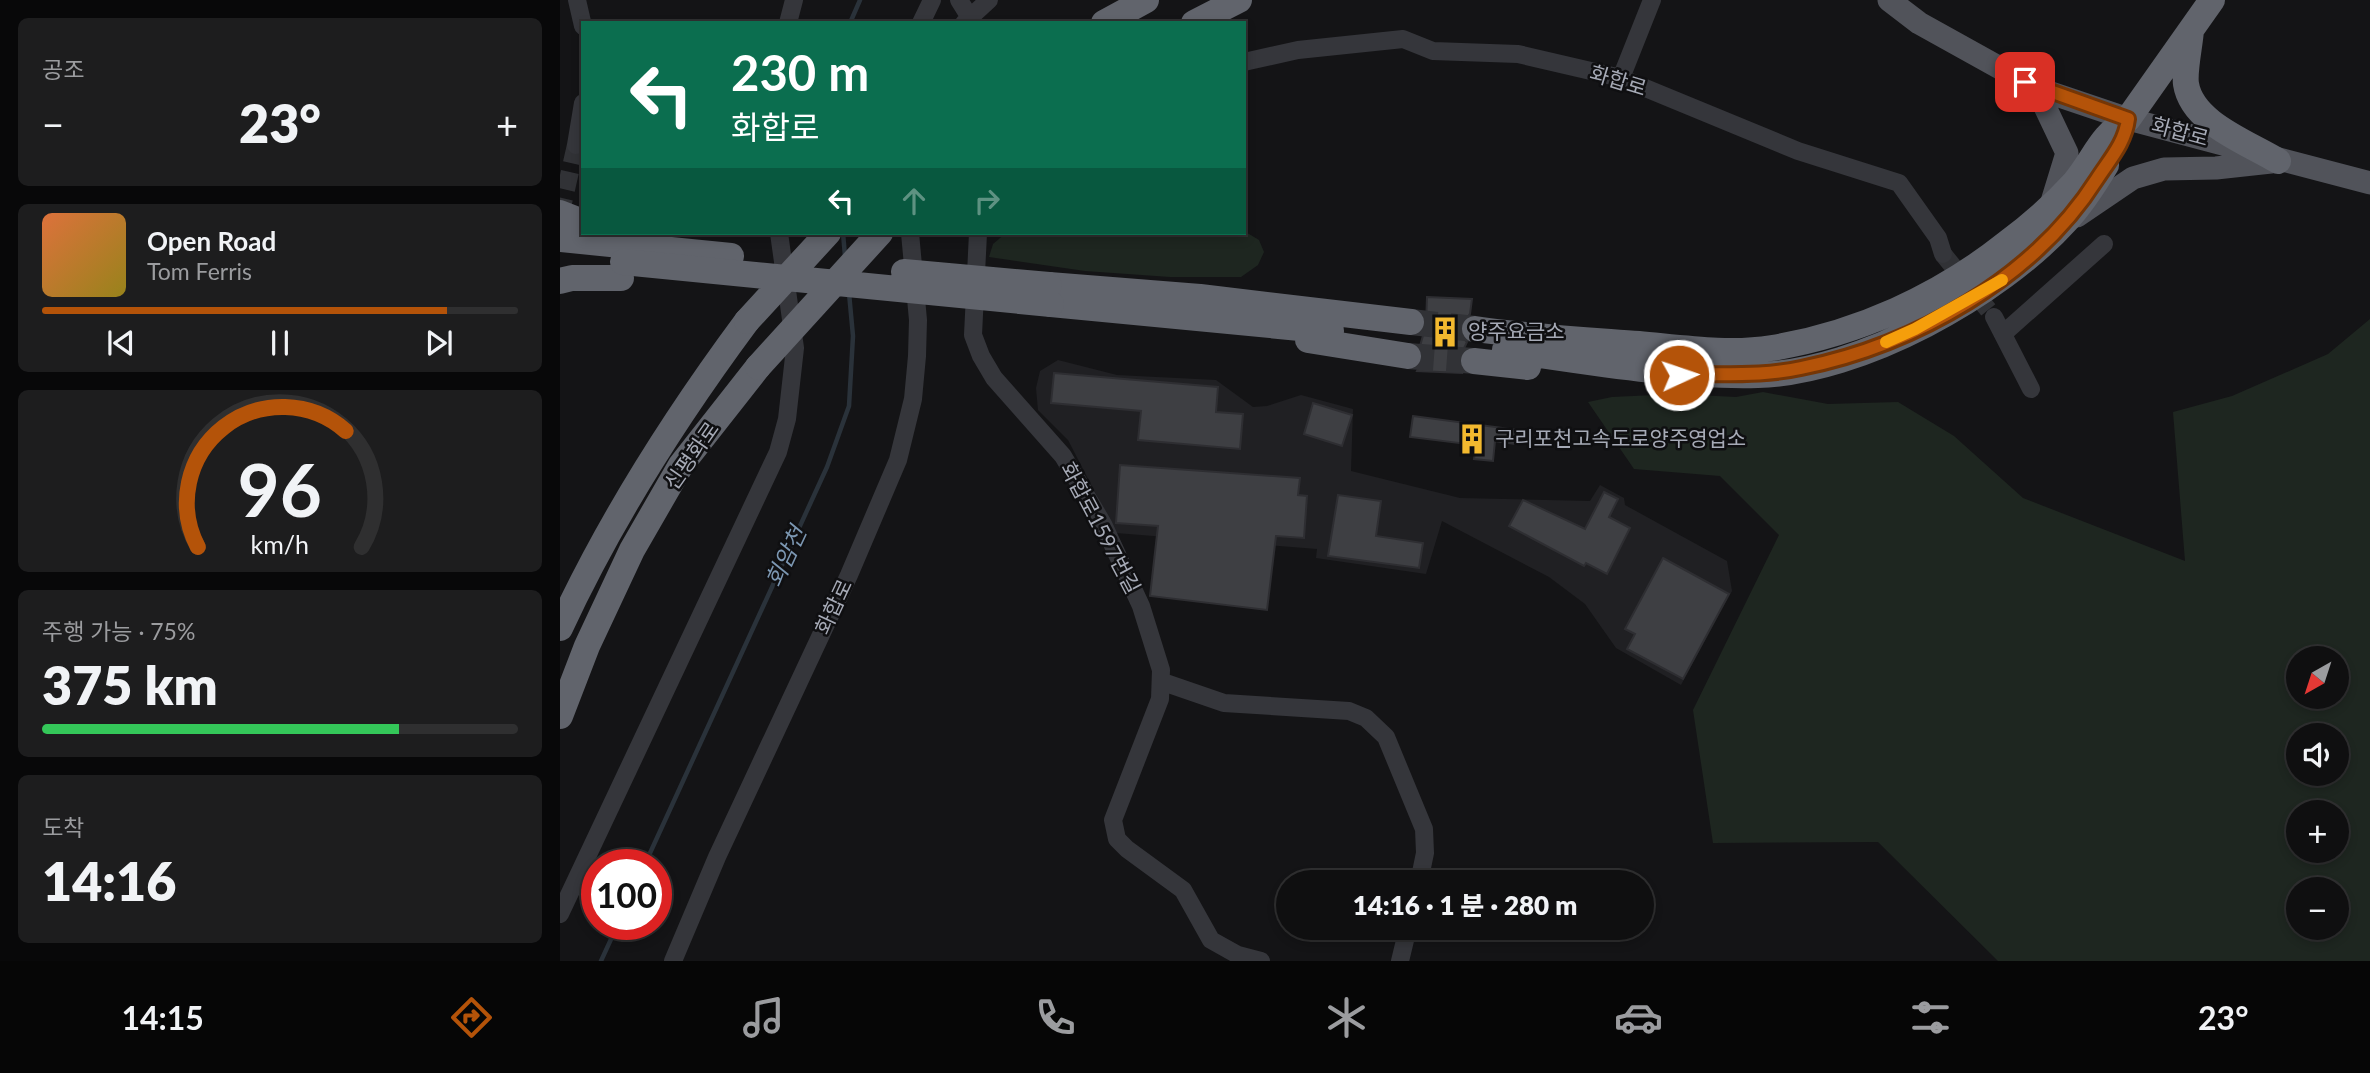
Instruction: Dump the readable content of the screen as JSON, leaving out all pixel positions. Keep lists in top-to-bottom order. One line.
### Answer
{"streets":{"highway":["신평화로"],"main road":["화합로"],"street":["화합로1597번길"]},"water":["회암천"],"places":{"building":["양주요금소","구리포천고속도로양주영업소"]},"north":"bottom left","page":{"tile":["공조",["주행 가능 · 75%","375 km"],["도착","14:16"]],"turn":["230 m","화합로"],"heat":["−","23°","+"],"song":["Open Road","Tom Ferris"],"map_buttons":["+","−"],"limit":"100","trip":"14:16 · 1 분 · 280 m","tabs":["14:15","23°"],"gauge":["96","km/h"]}}
